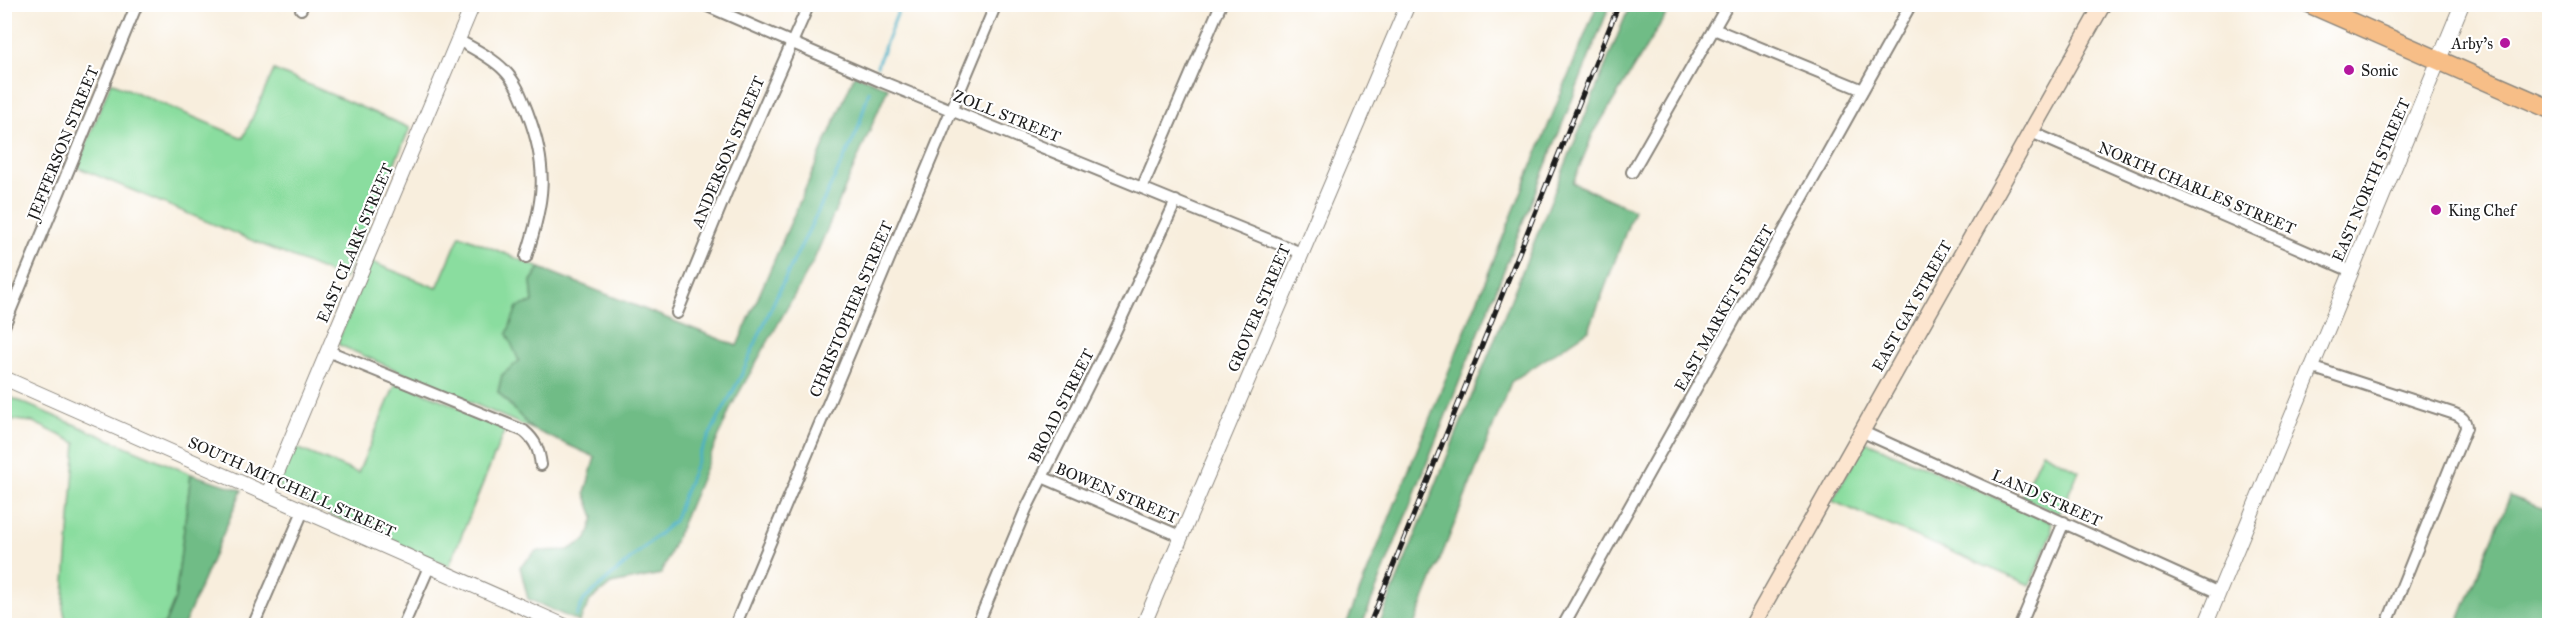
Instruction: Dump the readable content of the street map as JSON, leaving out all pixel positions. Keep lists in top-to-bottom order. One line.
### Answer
{"streets":{"main road":["EAST GAY STREET"],"street":["ZOLL STREET","JEFFERSON STREET","ANDERSON STREET","EAST NORTH STREET","NORTH CHARLES STREET","EAST CLARK STREET","GROVER STREET","EAST MARKET STREET","CHRISTOPHER STREET","BROAD STREET","SOUTH MITCHELL STREET","BOWEN STREET","LAND STREET"]},"crossings":[["ZOLL STREET","ANDERSON STREET"],["ZOLL STREET","GROVER STREET"],["ZOLL STREET","CHRISTOPHER STREET"],["ZOLL STREET","BROAD STREET"],["EAST NORTH STREET","NORTH CHARLES STREET"],["EAST NORTH STREET","LAND STREET"],["NORTH CHARLES STREET","EAST GAY STREET"],["EAST CLARK STREET","SOUTH MITCHELL STREET"],["EAST GAY STREET","LAND STREET"],["GROVER STREET","BOWEN STREET"],["BROAD STREET","BOWEN STREET"]],"places":["Arby's","Sonic","King Chef"]}
